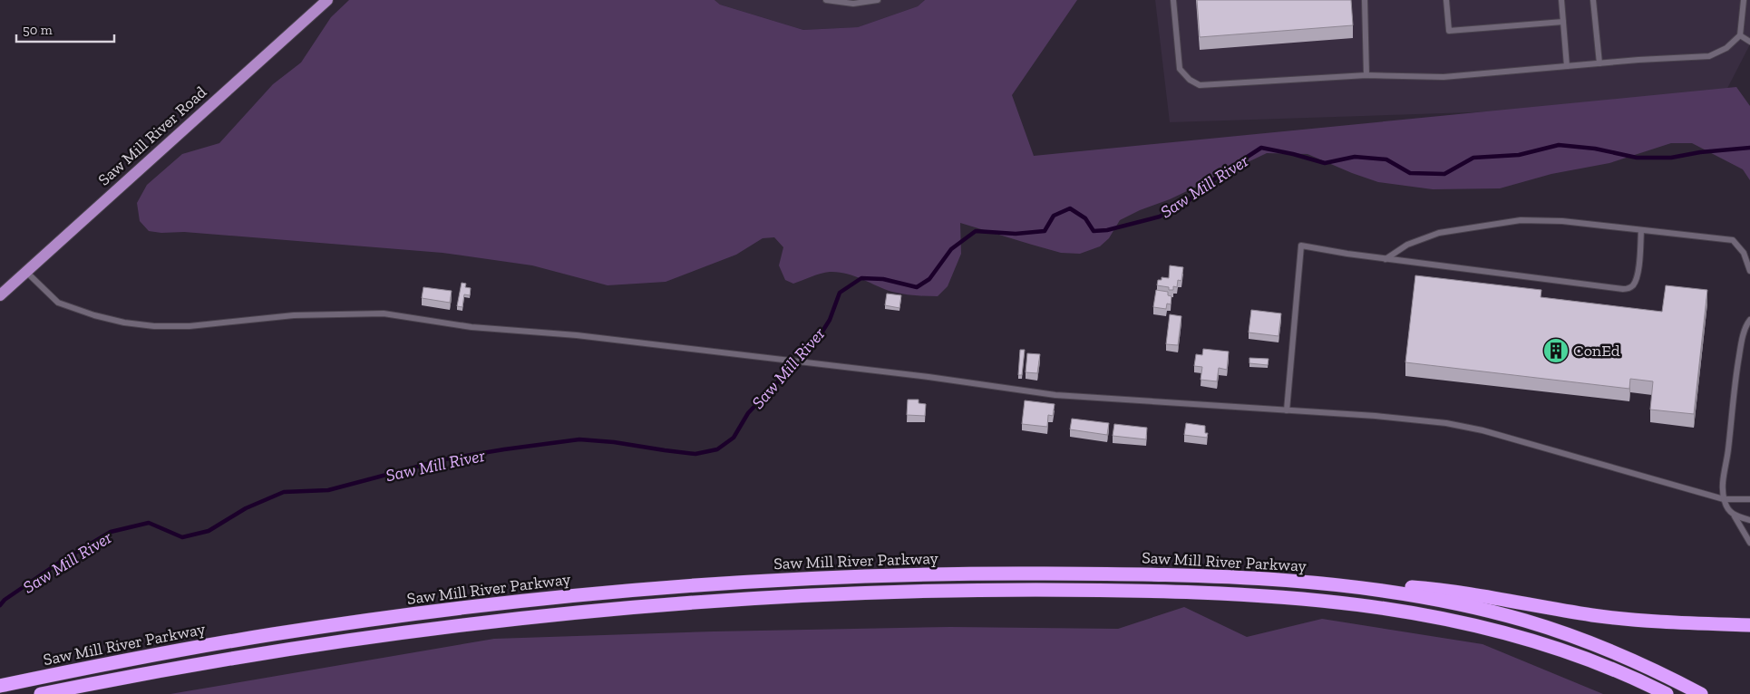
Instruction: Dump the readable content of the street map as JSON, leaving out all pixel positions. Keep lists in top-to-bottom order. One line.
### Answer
{"streets":{"highway":["Saw Mill River Parkway"],"main road":["Saw Mill River Road"]},"water":["Saw Mill River"],"places":{"building":["ConEd"]},"scale_bar":"50 m"}
